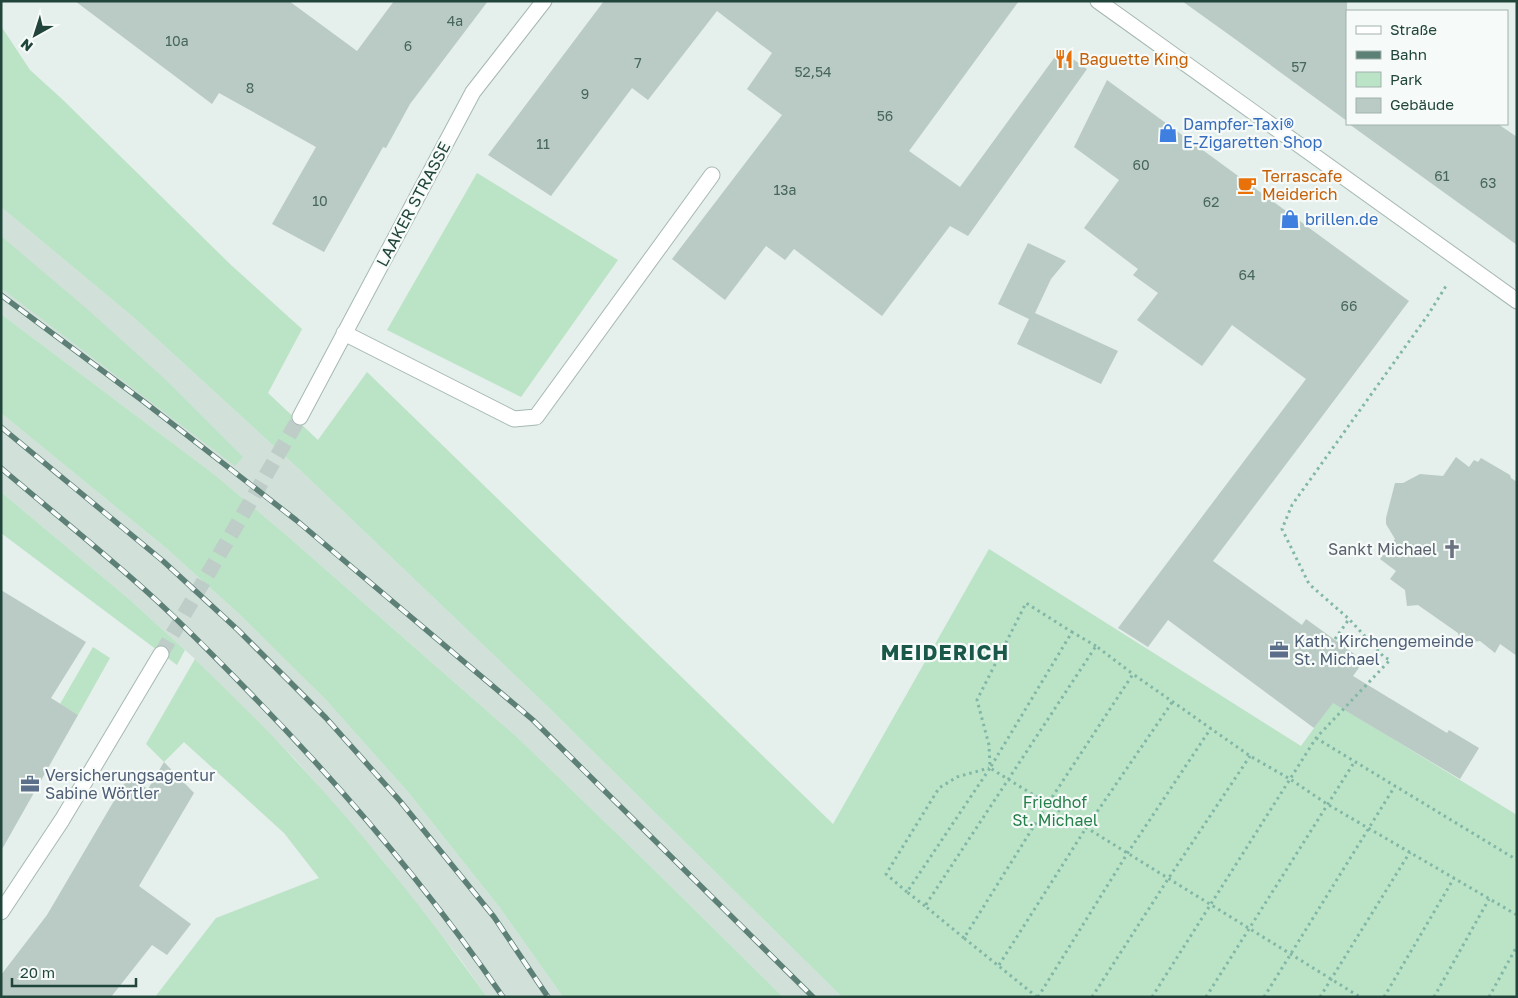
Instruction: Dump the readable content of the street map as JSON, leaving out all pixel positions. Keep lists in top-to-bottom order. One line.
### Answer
{"streets":{"street":["LAAKER STRASSE"]},"districts":["MEIDERICH"],"parks":["Friedhof St. Michael"],"places":{"restaurant":["Baguette King"],"shop":["Dampfer-Taxi® E-Zigaretten Shop","brillen.de"],"cafe":["Terrascafe Meiderich"],"church":["Sankt Michael"],"office":["Kath. Kirchengemeinde St. Michael","Versicherungsagentur Sabine Wörtler"]},"house_numbers":["4a","10a","6","7","57","52,54","8","9","56","11","60","61","63","13a","10","62","64","66"],"legend":["Straße","Bahn","Park","Gebäude"],"scale_bar":"20 m","north":"bottom left"}
